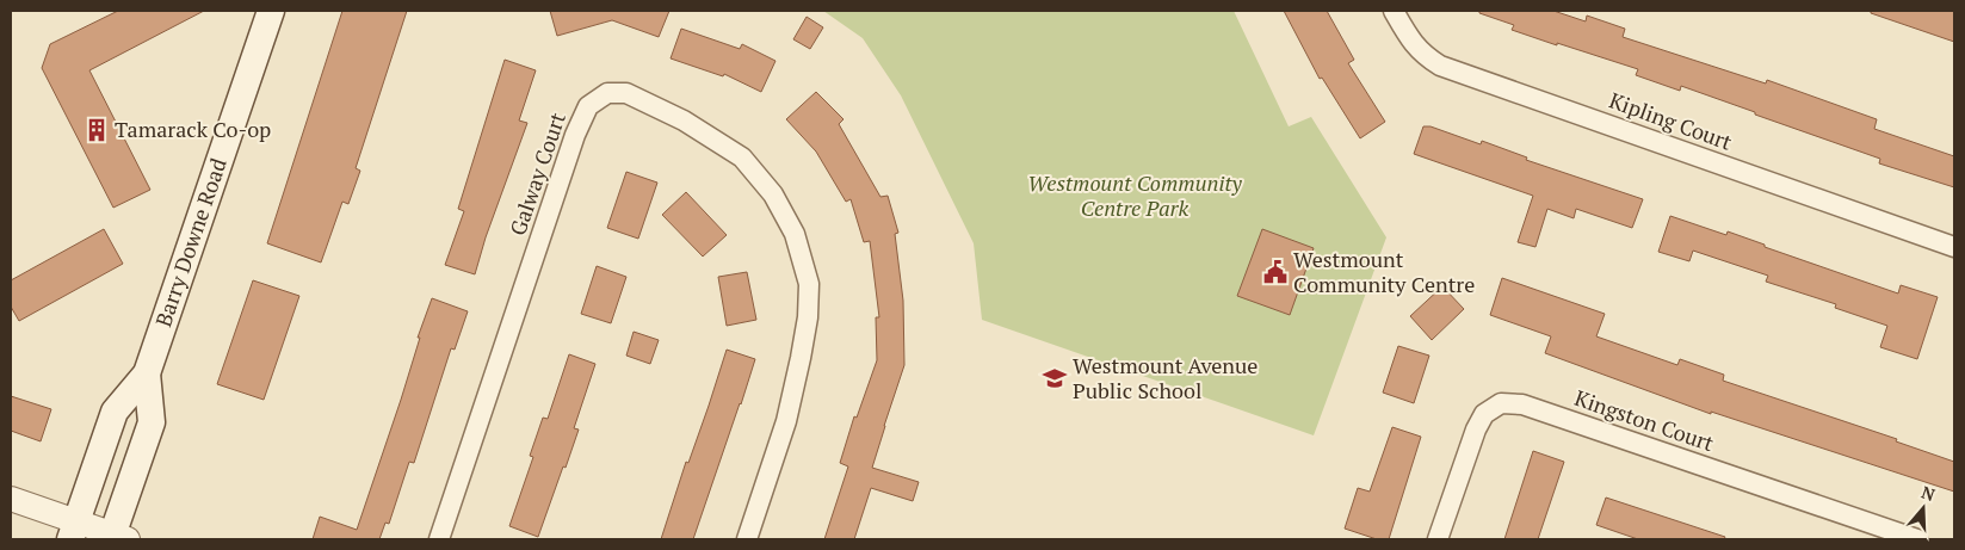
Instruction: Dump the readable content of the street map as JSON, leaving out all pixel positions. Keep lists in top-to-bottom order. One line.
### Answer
{"streets":{"main road":["Barry Downe Road"],"street":["Kipling Court","Galway Court","Kingston Court"]},"parks":["Westmount Community Centre Park"],"places":{"building":["Tamarack Co-op"],"public building":["Westmount Community Centre"],"school or university":["Westmount Avenue Public School"]},"north":"top"}
